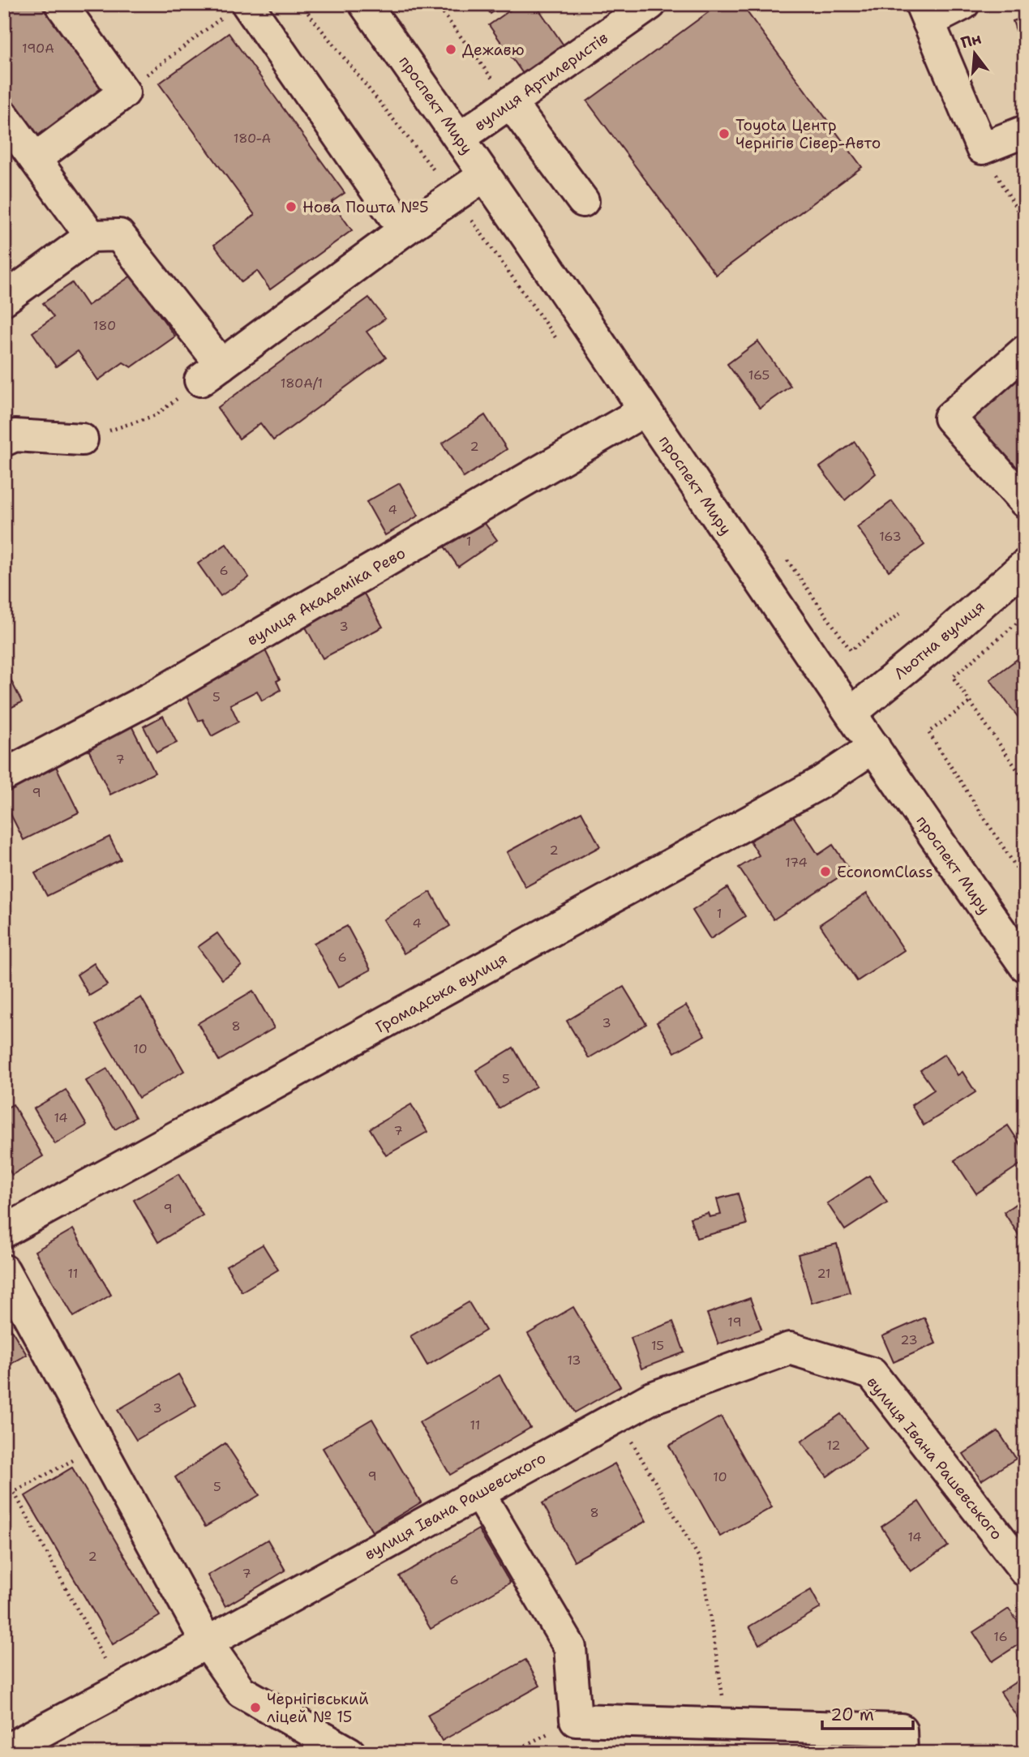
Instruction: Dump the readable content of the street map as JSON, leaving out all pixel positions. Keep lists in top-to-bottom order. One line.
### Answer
{"streets":{"street":["вулиця Артилеристів","проспект Миру","вулиця Академіка Рево","Льотна вулиця","Громадська вулиця","вулиця Івана Рашевського"]},"crossings":[["вулиця Артилеристів","проспект Миру"],["проспект Миру","вулиця Академіка Рево"],["проспект Миру","Льотна вулиця"],["проспект Миру","Громадська вулиця"]],"places":["Дежавю","Toyota Центр Чернігів Сівер-Авто","Нова Пошта №5","EconomClass","Чернігівський ліцей № 15"],"house_numbers":["190А","180-А","180","165","180А/1","2","4","163","1","6","3","5","7","9","2","174","1","4","6","3","8","10","5","14","7","9","11","21","19","23","15","13","3","11","12","9","10","5","8","14","2","7","6","16"],"scale_bar":"20 m","north":"top"}
